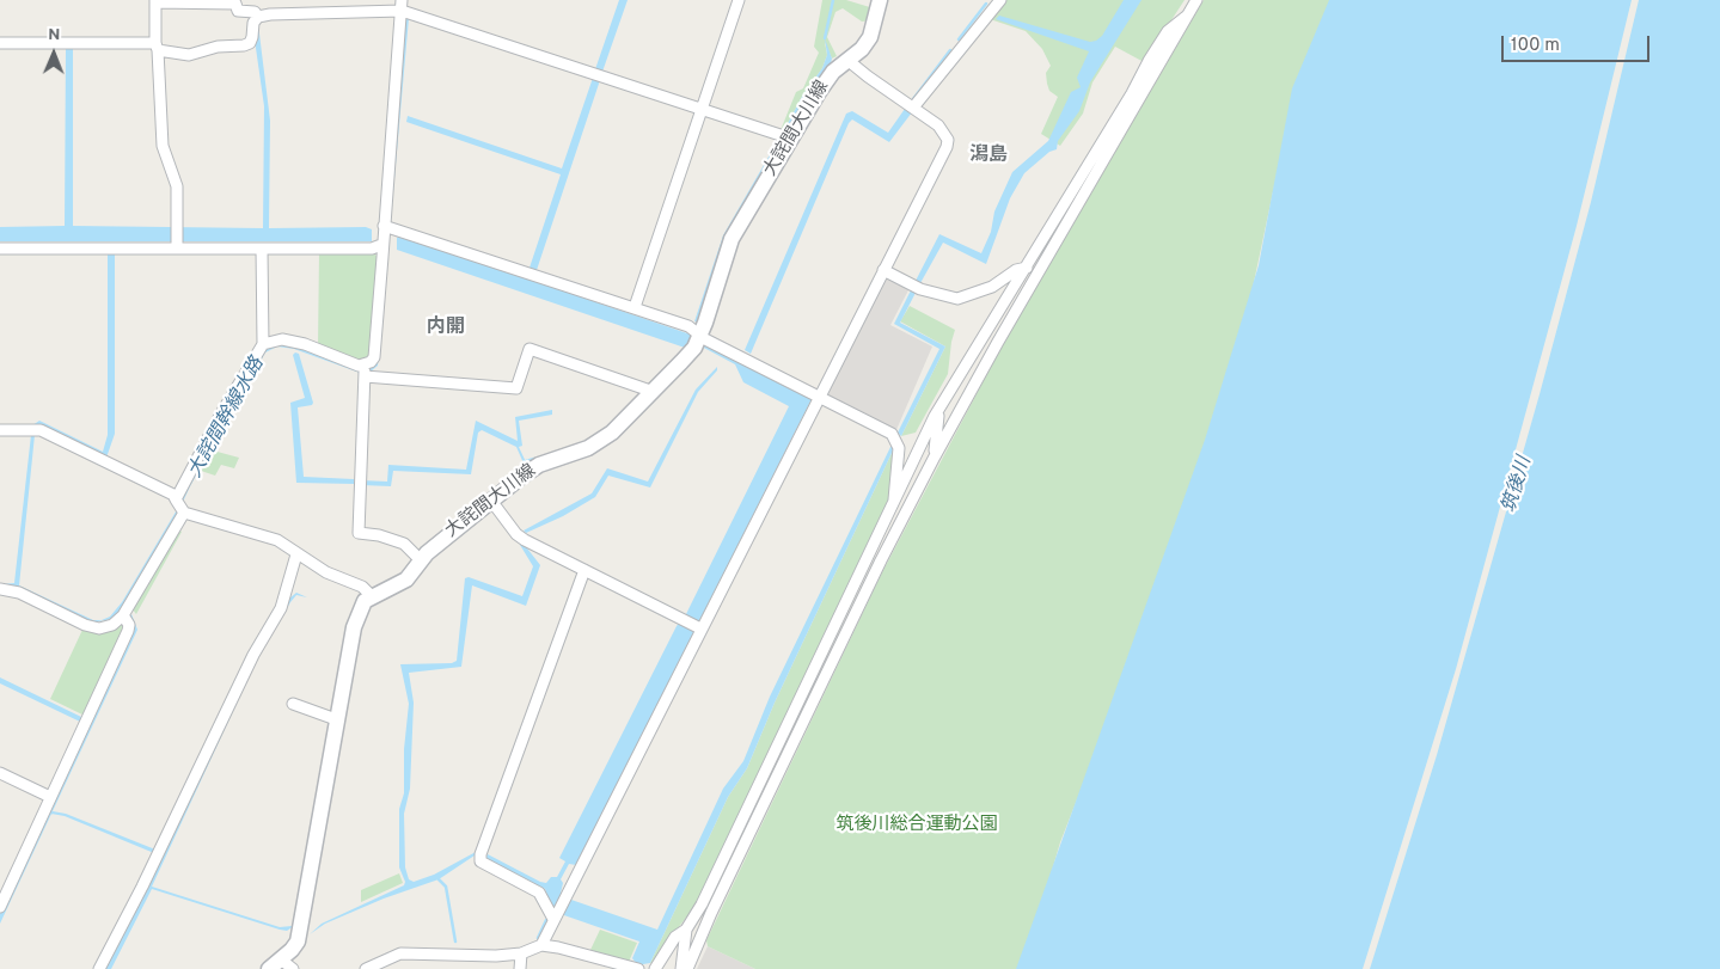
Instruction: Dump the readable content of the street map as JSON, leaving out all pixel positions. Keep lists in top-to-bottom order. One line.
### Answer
{"streets":{"main road":["大詫間大川線"]},"districts":["潟島","内開"],"water":["大詫間幹線水路","筑後川"],"parks":["筑後川総合運動公園"],"scale_bar":"100 m","north":"top"}
